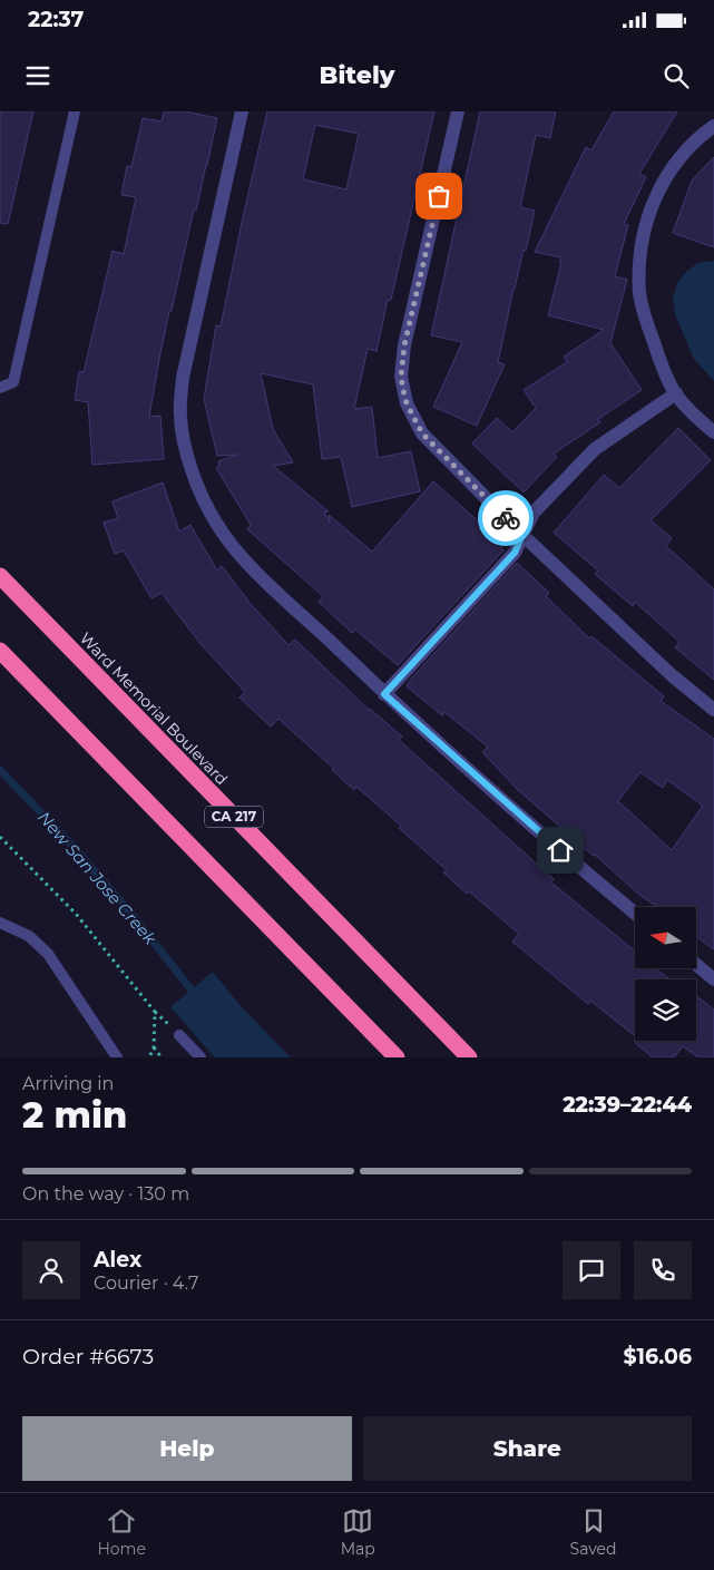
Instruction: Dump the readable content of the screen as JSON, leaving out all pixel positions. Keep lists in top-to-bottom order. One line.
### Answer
{"streets":{"highway":["Ward Memorial Boulevard","CA 217"]},"water":["New San Jose Creek"],"north":"left","page":{"status":"22:37","header":"Bitely","heading":["2 min","Arriving in","22:39–22:44"],"panel":["Alex","Courier · 4.7","Order #6673","$16.06"],"bar":"On the way · 130 m","buttons":["Help","Share"],"tabs":["Home","Map","Saved"]}}
